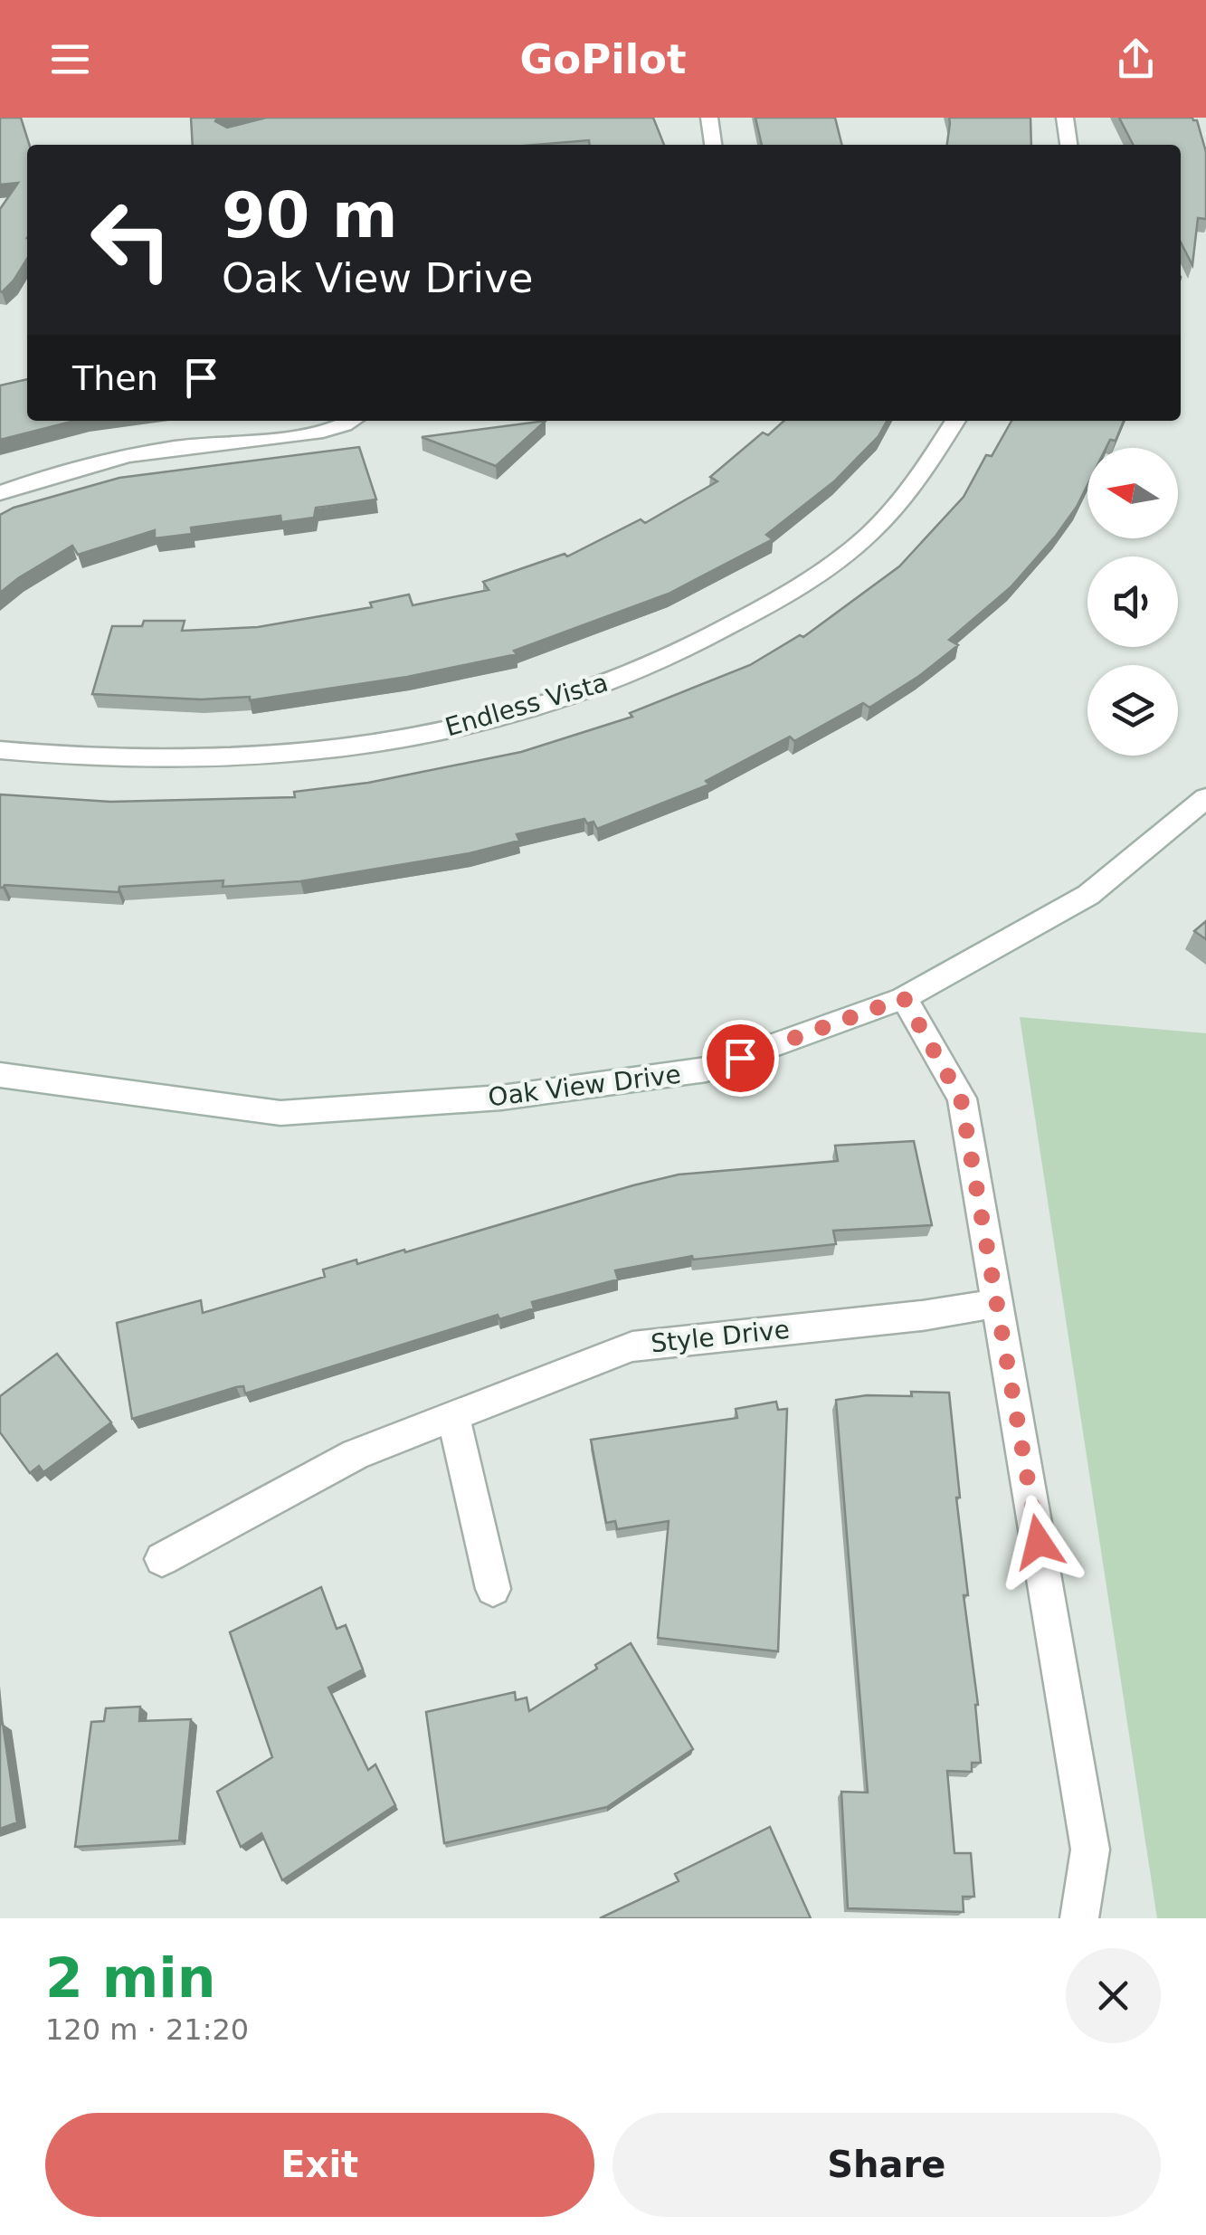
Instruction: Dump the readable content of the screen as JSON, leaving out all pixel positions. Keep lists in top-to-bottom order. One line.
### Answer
{"streets":{"street":["Endless Vista","Oak View Drive","Style Drive"]},"north":"left","page":{"header":"GoPilot","turn":["90 m","Oak View Drive"],"then":"Then","heading":["2 min","120 m · 21:20"],"buttons":["Exit","Share"]}}
